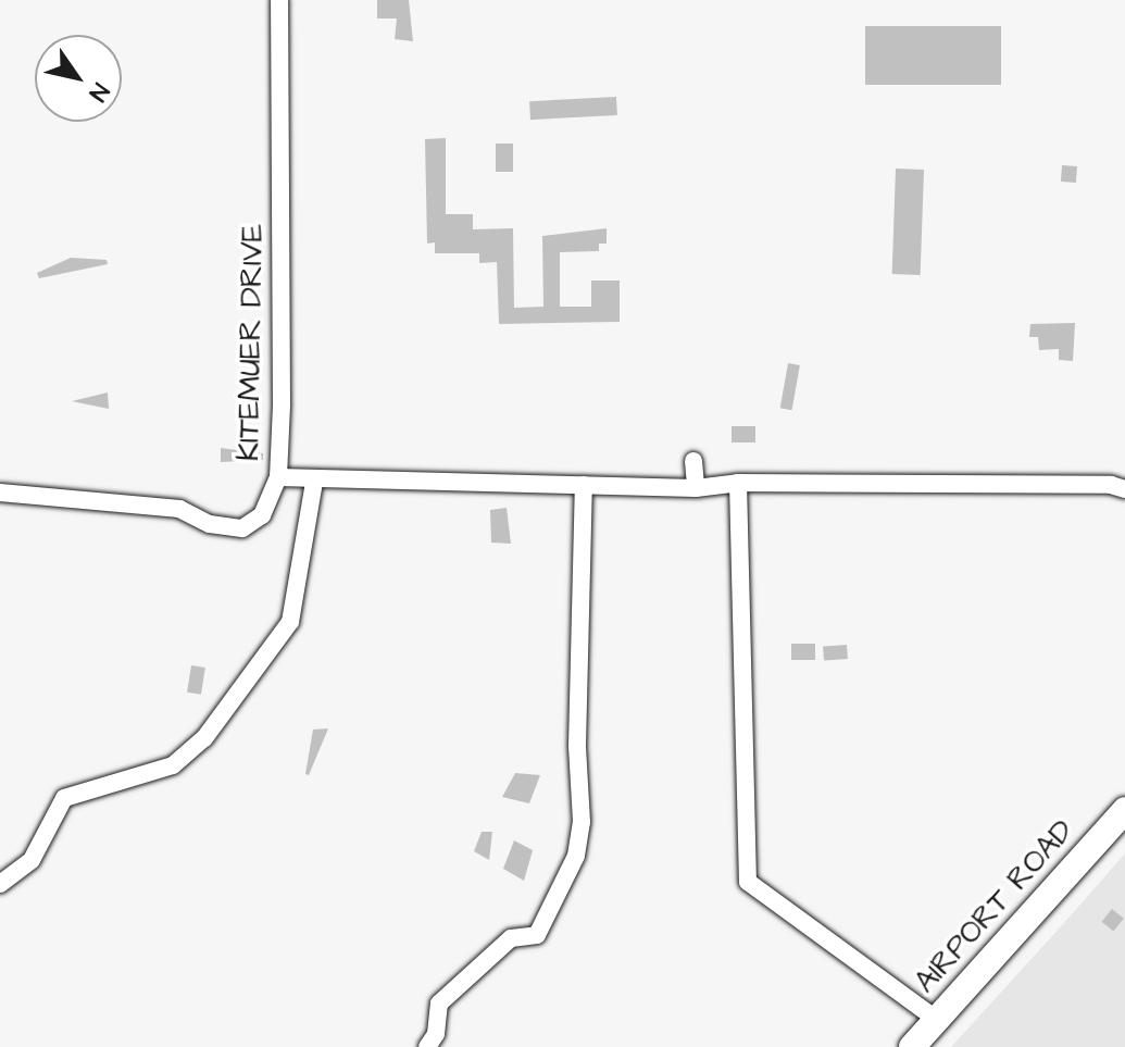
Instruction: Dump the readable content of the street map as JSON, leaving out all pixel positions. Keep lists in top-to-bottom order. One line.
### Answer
{"streets":{"street":["KITEMUER DRIVE","AIRPORT ROAD"]},"north":"bottom right"}
